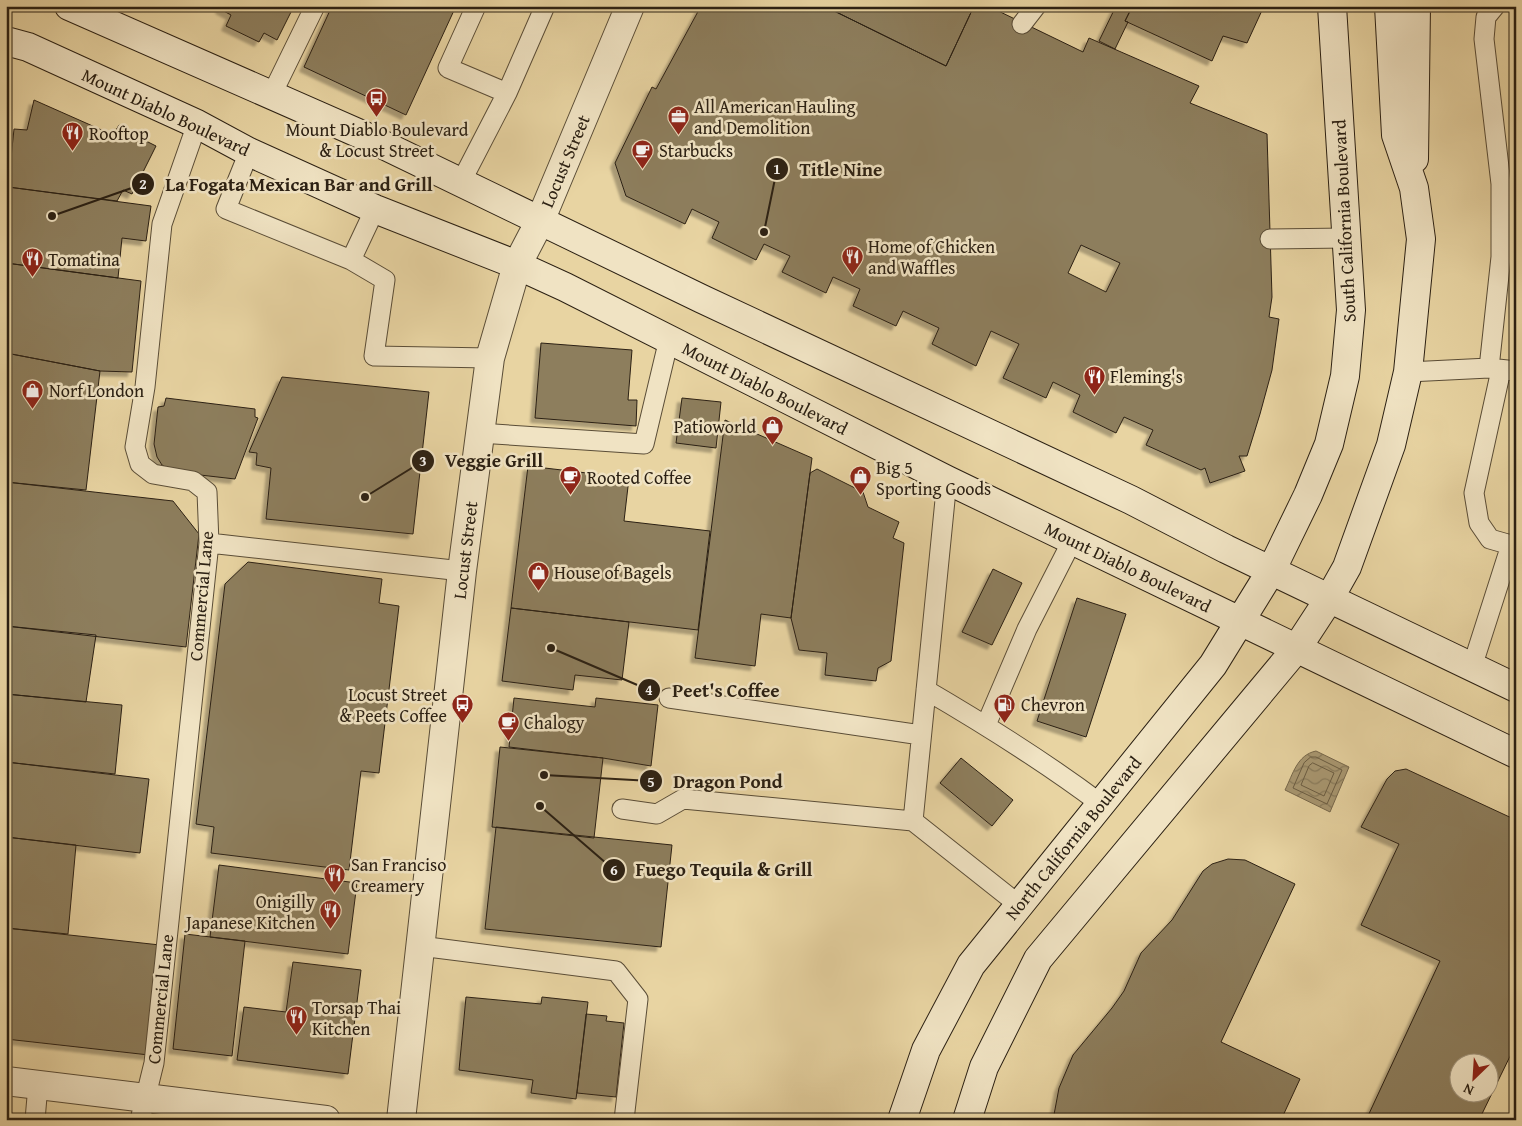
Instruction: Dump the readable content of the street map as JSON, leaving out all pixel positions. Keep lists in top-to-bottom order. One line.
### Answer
{"streets":{"main road":["Mount Diablo Boulevard","Locust Street","South California Boulevard","North California Boulevard"],"lane":["Commercial Lane"]},"crossings":[["Mount Diablo Boulevard","Locust Street"],["Mount Diablo Boulevard","Commercial Lane"],["Mount Diablo Boulevard","North California Boulevard"],["South California Boulevard","North California Boulevard"]],"places":{"bus stop":["Mount Diablo Boulevard & Locust Street","Locust Street & Peets Coffee"],"office":["All American Hauling and Demolition"],"restaurant":["Rooftop","Home of Chicken and Waffles","Tomatina","Fleming's","San Franciso Creamery","Onigilly Japanese Kitchen","Torsap Thai Kitchen"],"cafe":["Starbucks","Rooted Coffee","Chalogy"],"other":["La Fogata Mexican Bar and Grill","Title Nine","Veggie Grill","Peet's Coffee","Dragon Pond","Fuego Tequila & Grill"],"shop":["Norf London","Patioworld","Big 5 Sporting Goods","House of Bagels"],"fuel station":["Chevron"]},"north":"bottom left"}
